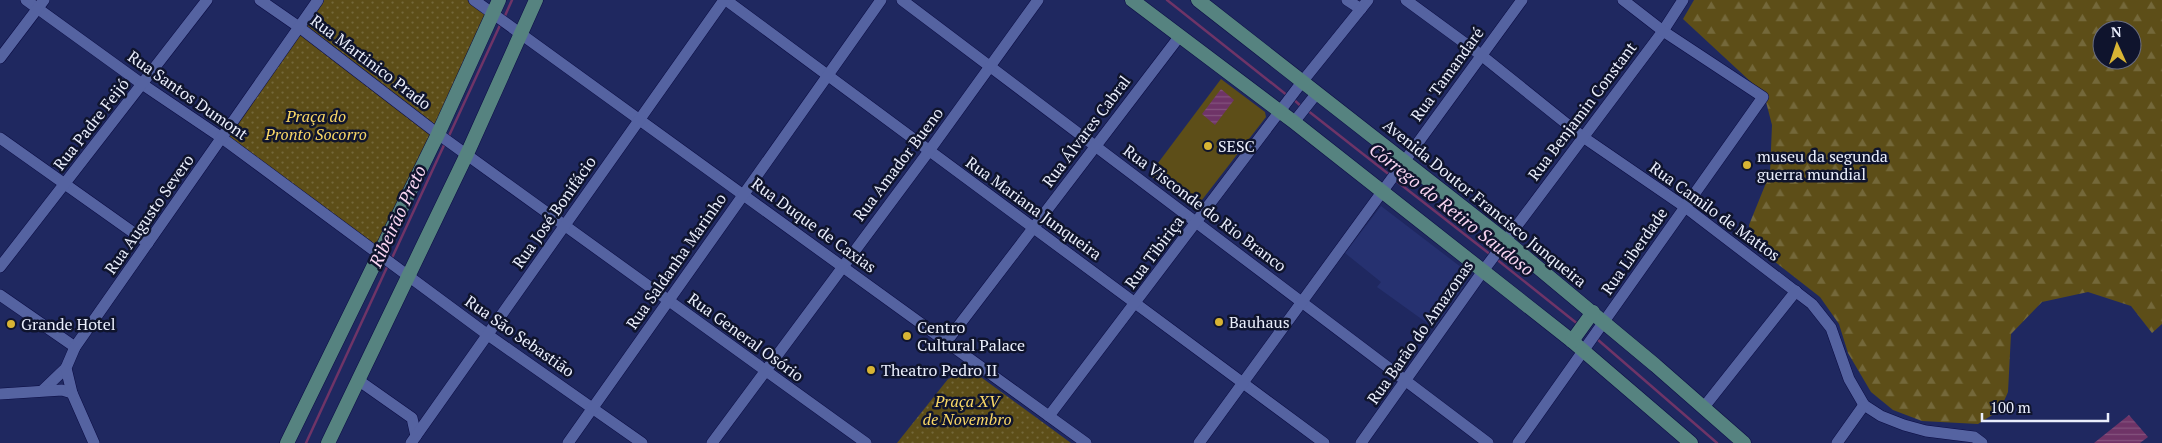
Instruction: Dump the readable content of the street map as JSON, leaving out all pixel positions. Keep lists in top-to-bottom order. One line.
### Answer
{"streets":{"main road":["Avenida Doutor Francisco Junqueira"],"street":["Rua Martinico Prado","Rua Tamandaré","Rua Santos Dumont","Rua Benjamin Constant","Rua Padre Feijó","Rua Álvares Cabral","Rua Amador Bueno","Rua Mariana Junqueira","Rua Visconde do Rio Branco","Rua Camilo de Mattos","Rua José Bonifácio","Rua Augusto Severo","Rua Duque de Caxias","Rua Liberdade","Rua Tibiriça","Rua Saldanha Marinho","Rua Barão do Amazonas","Rua São Sebastião","Rua General Osório"]},"crossings":[["Rua Martinico Prado","Rua Augusto Severo"],["Rua Martinico Prado","Rua General Osório"],["Rua Tamandaré","Avenida Doutor Francisco Junqueira"],["Rua Tamandaré","Rua Mariana Junqueira"],["Rua Tamandaré","Rua Visconde do Rio Branco"],["Rua Tamandaré","Rua Camilo de Mattos"],["Rua Santos Dumont","Rua Padre Feijó"],["Rua Santos Dumont","Rua Augusto Severo"],["Rua Santos Dumont","Rua São Sebastião"],["Rua Benjamin Constant","Avenida Doutor Francisco Junqueira"],["Rua Benjamin Constant","Rua Camilo de Mattos"],["Rua Benjamin Constant","Rua Liberdade"],["Rua Benjamin Constant","Rua Barão do Amazonas"],["Rua Álvares Cabral","Rua Mariana Junqueira"],["Rua Álvares Cabral","Rua Visconde do Rio Branco"],["Rua Álvares Cabral","Rua Duque de Caxias"],["Rua Amador Bueno","Rua Mariana Junqueira"],["Rua Amador Bueno","Rua Visconde do Rio Branco"],["Rua Amador Bueno","Rua Duque de Caxias"],["Rua Amador Bueno","Rua General Osório"],["Avenida Doutor Francisco Junqueira","Rua Liberdade"],["Avenida Doutor Francisco Junqueira","Rua Tibiriça"],["Avenida Doutor Francisco Junqueira","Rua Barão do Amazonas"],["Rua Mariana Junqueira","Rua José Bonifácio"],["Rua Mariana Junqueira","Rua Tibiriça"],["Rua Mariana Junqueira","Rua Saldanha Marinho"],["Rua Visconde do Rio Branco","Rua Tibiriça"],["Rua Visconde do Rio Branco","Rua Barão do Amazonas"],["Rua Camilo de Mattos","Rua Liberdade"],["Rua José Bonifácio","Rua Duque de Caxias"],["Rua José Bonifácio","Rua São Sebastião"],["Rua José Bonifácio","Rua General Osório"],["Rua Duque de Caxias","Rua Tibiriça"],["Rua Duque de Caxias","Rua Saldanha Marinho"],["Rua Saldanha Marinho","Rua São Sebastião"],["Rua Saldanha Marinho","Rua General Osório"]],"water":["Córrego do Retiro Saudoso","Ribeirão Preto"],"parks":["Praça do Pronto Socorro","Praça XV de Novembro"],"places":["SESC","museu da segunda guerra mundial","Bauhaus","Grande Hotel","Centro Cultural Palace","Theatro Pedro II"],"scale_bar":"100 m","north":"top"}
